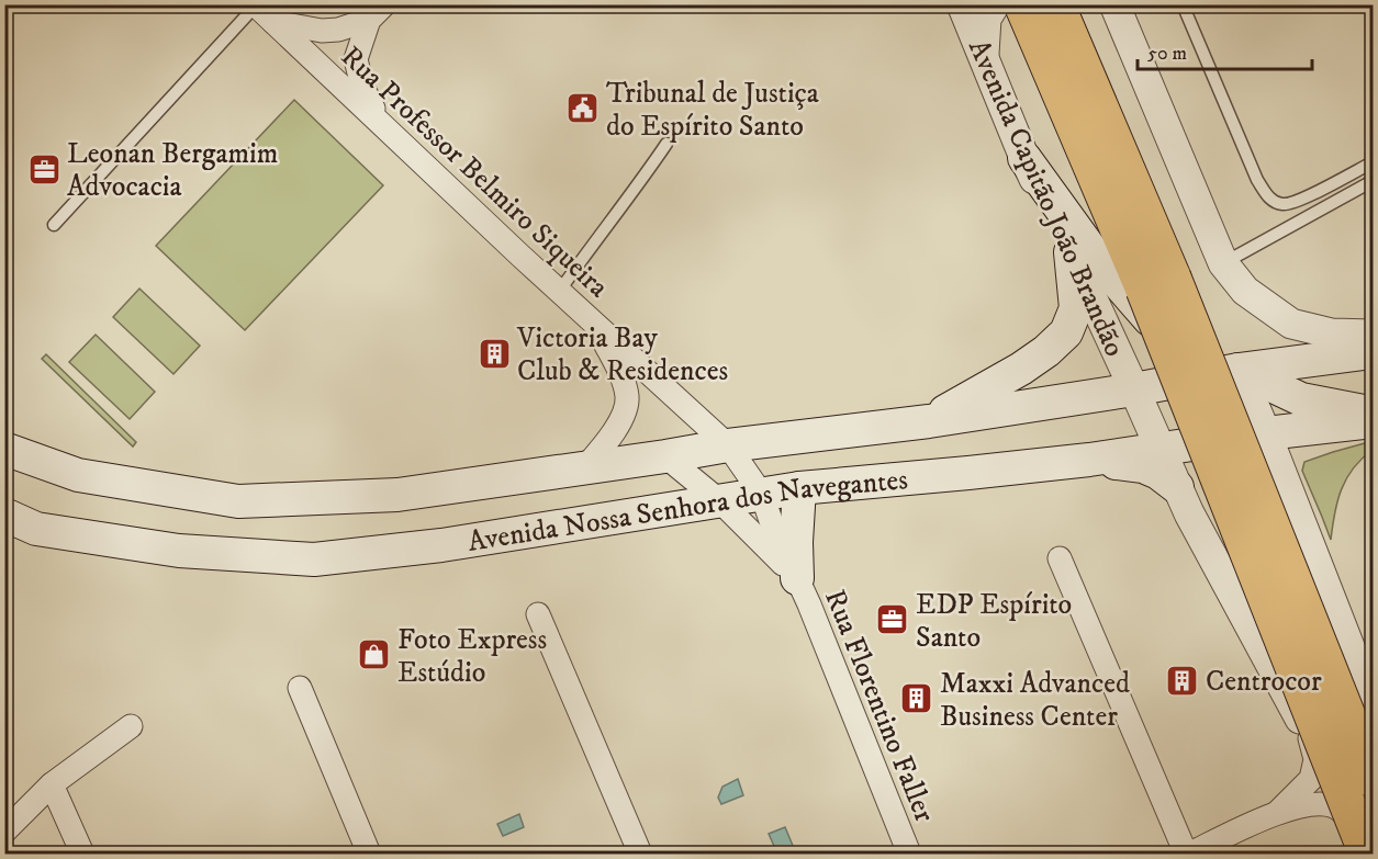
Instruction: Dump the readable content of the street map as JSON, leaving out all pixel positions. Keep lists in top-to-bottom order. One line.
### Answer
{"streets":{"main road":["Avenida Nossa Senhora dos Navegantes"],"street":["Rua Professor Belmiro Siqueira","Avenida Capitão João Brandão","Rua Florentino Faller"]},"crossings":[["Rua Professor Belmiro Siqueira","Avenida Nossa Senhora dos Navegantes"],["Rua Professor Belmiro Siqueira","Rua Florentino Faller"],["Avenida Capitão João Brandão","Avenida Nossa Senhora dos Navegantes"],["Avenida Nossa Senhora dos Navegantes","Rua Florentino Faller"]],"places":{"public building":["Tribunal de Justiça do Espírito Santo"],"office":["Leonan Bergamim Advocacia","EDP Espírito Santo"],"building":["Victoria Bay Club & Residences","Centrocor","Maxxi Advanced Business Center"],"shop":["Foto Express Estúdio"]},"scale_bar":"50 m"}
